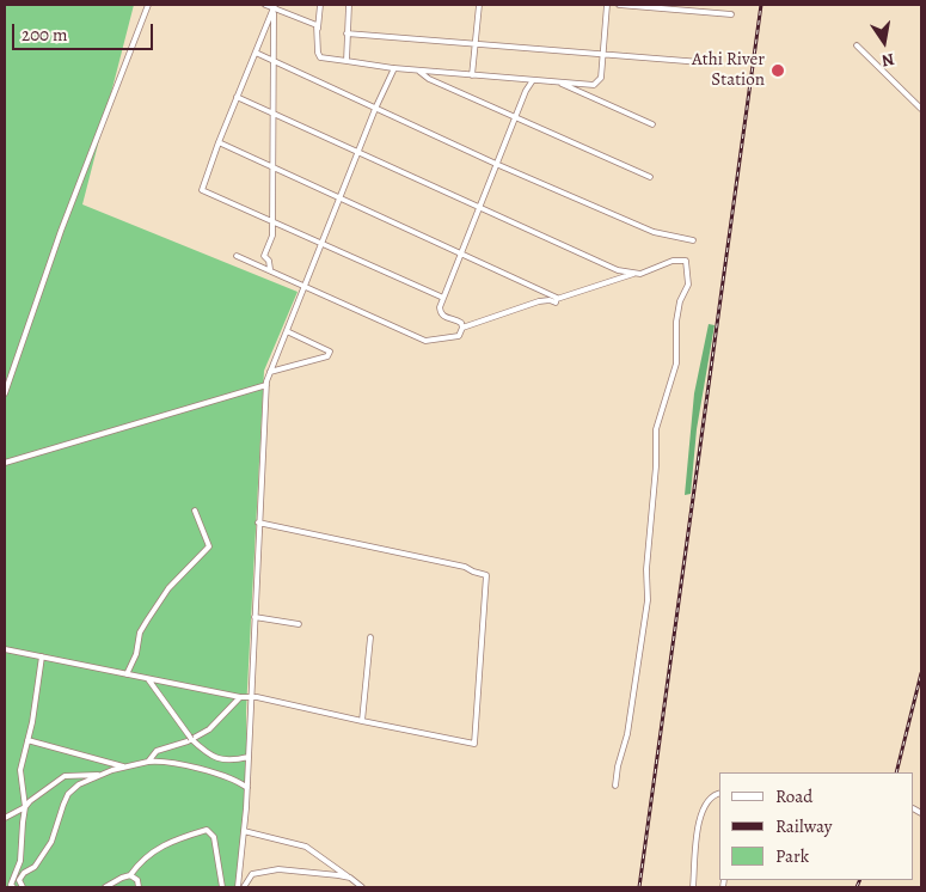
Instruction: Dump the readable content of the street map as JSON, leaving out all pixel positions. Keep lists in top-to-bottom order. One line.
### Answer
{"places":["Athi River Station"],"legend":["Road","Railway","Park"],"scale_bar":"200 m","north":"bottom"}
